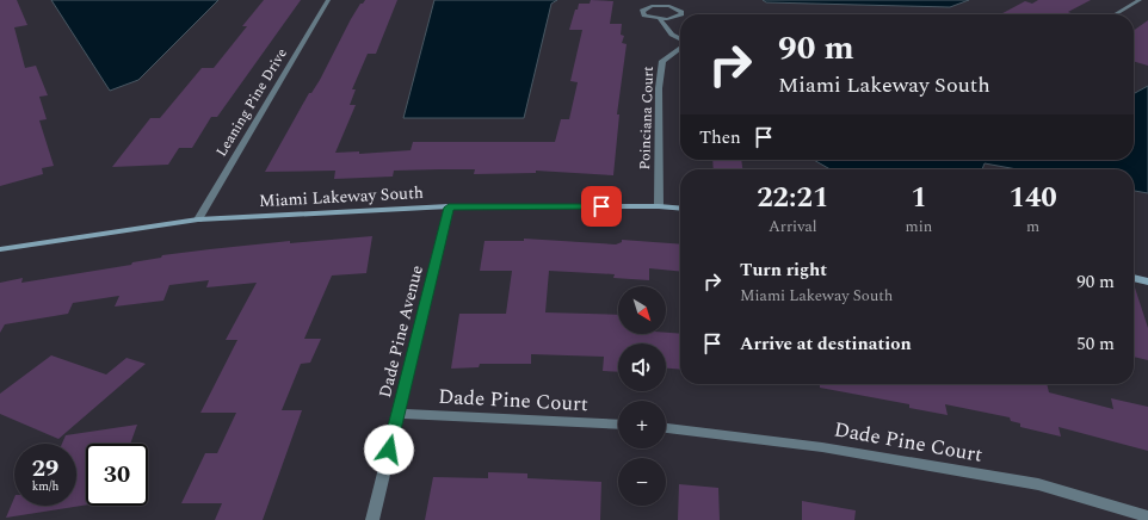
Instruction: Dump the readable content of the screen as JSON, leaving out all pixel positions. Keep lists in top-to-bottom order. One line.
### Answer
{"streets":{"street":["Leaning Pine Drive","Poinciana Court","Miami Lakeway South","Dade Pine Avenue","Dade Pine Court"]},"crossings":[["Leaning Pine Drive","Miami Lakeway South"],["Poinciana Court","Miami Lakeway South"],["Miami Lakeway South","Dade Pine Avenue"],["Dade Pine Avenue","Dade Pine Court"]],"north":"bottom right","page":{"turn":["90 m","Miami Lakeway South"],"then":"Then","eta":["22:21","Arrival","1","min","140","m"],"list":[{"name":"Turn right","note":"Miami Lakeway South","value":"90 m"},{"name":"Arrive at destination","value":"50 m"}],"map_buttons":["+","−"],"speed":"29 km/h","limit":"30"}}
